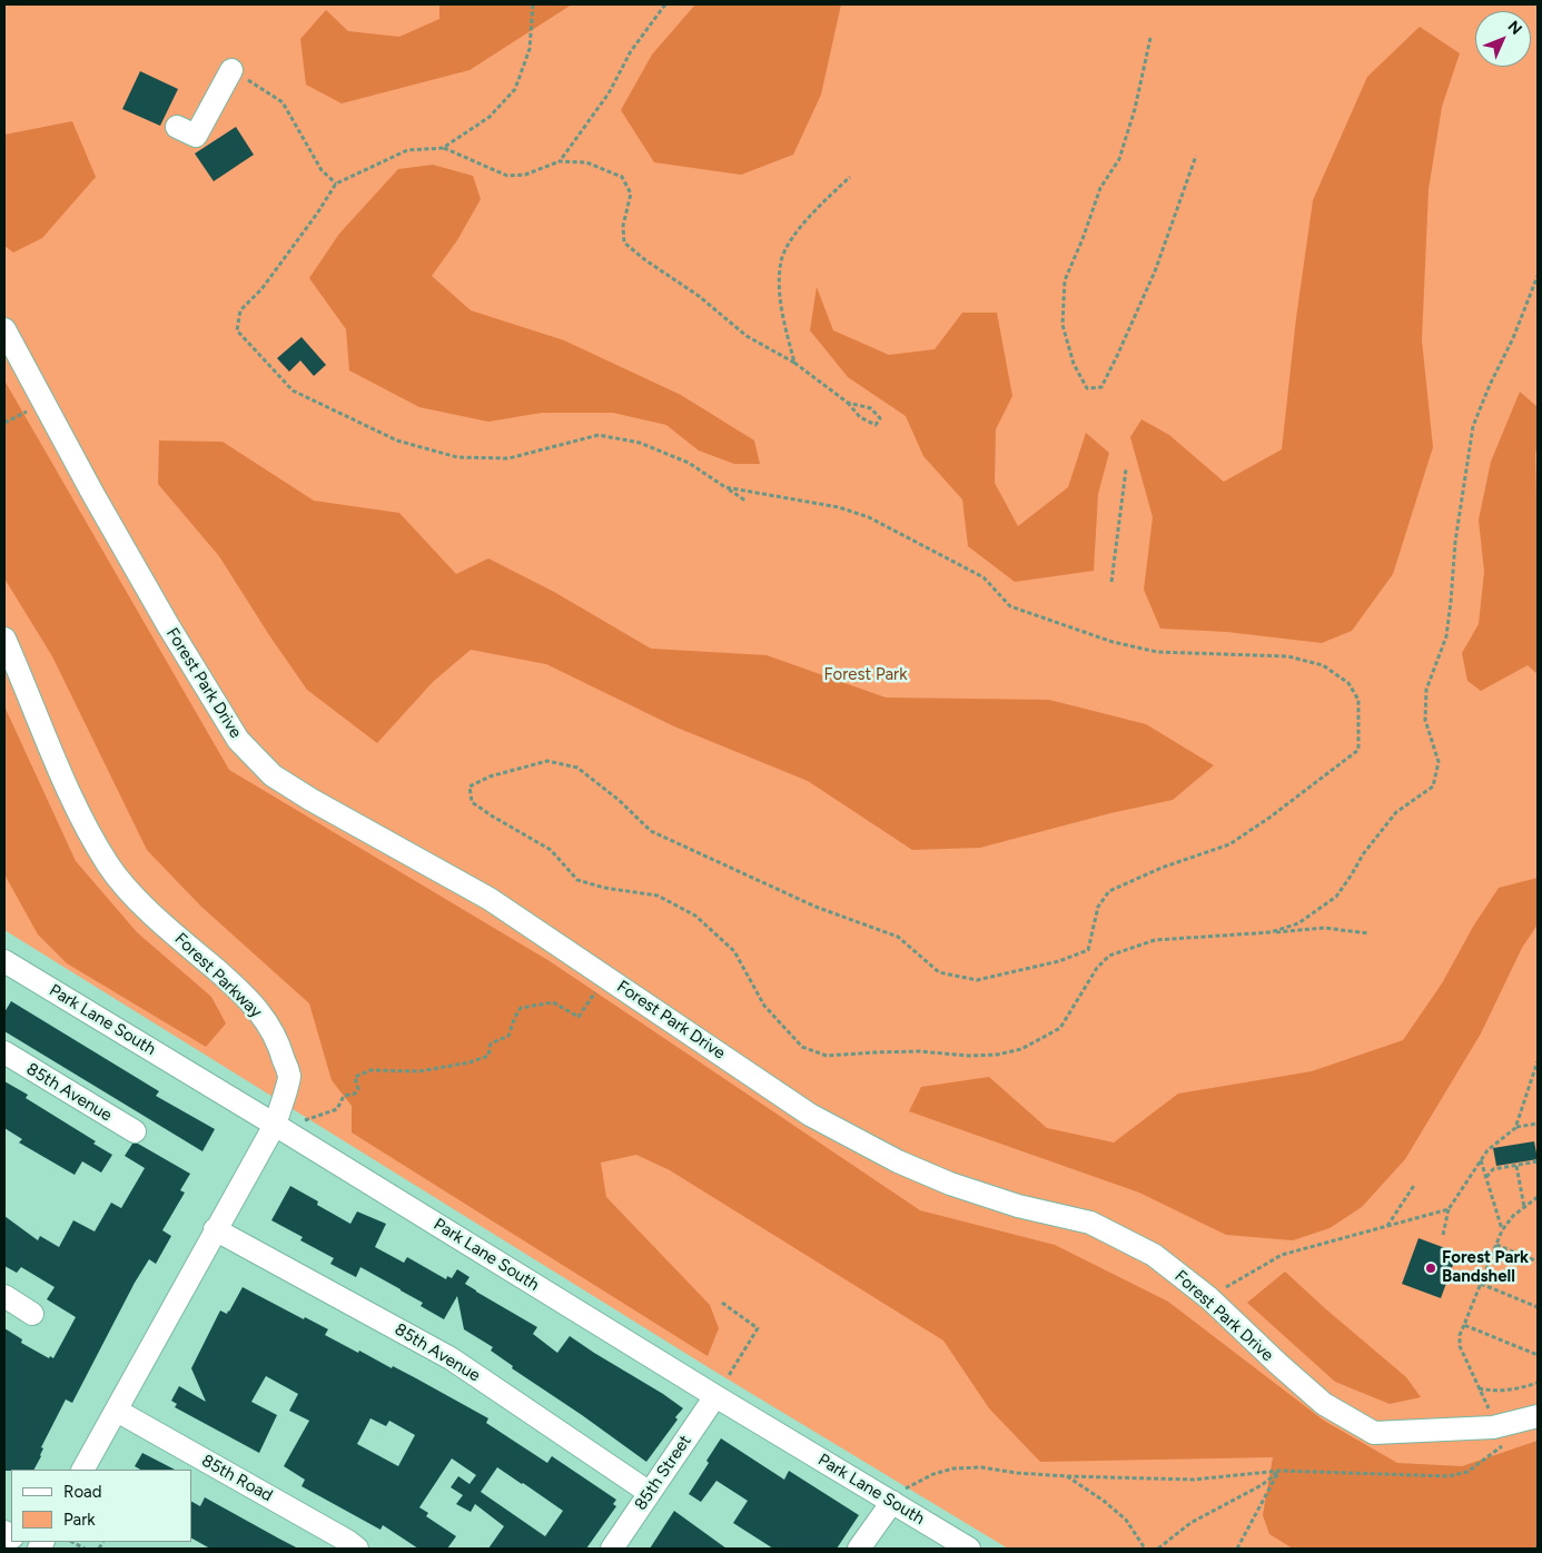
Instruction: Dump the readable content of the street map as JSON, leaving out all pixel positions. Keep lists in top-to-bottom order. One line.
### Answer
{"streets":{"street":["Forest Park Drive","Forest Parkway","Park Lane South","85th Avenue","85th Street","85th Road"]},"crossings":[["Forest Parkway","Park Lane South"],["Forest Parkway","85th Avenue"],["Forest Parkway","85th Road"],["Park Lane South","85th Street"],["85th Avenue","85th Street"]],"parks":["Forest Park"],"places":["Forest Park Bandshell"],"legend":["Road","Park"],"north":"top right"}
